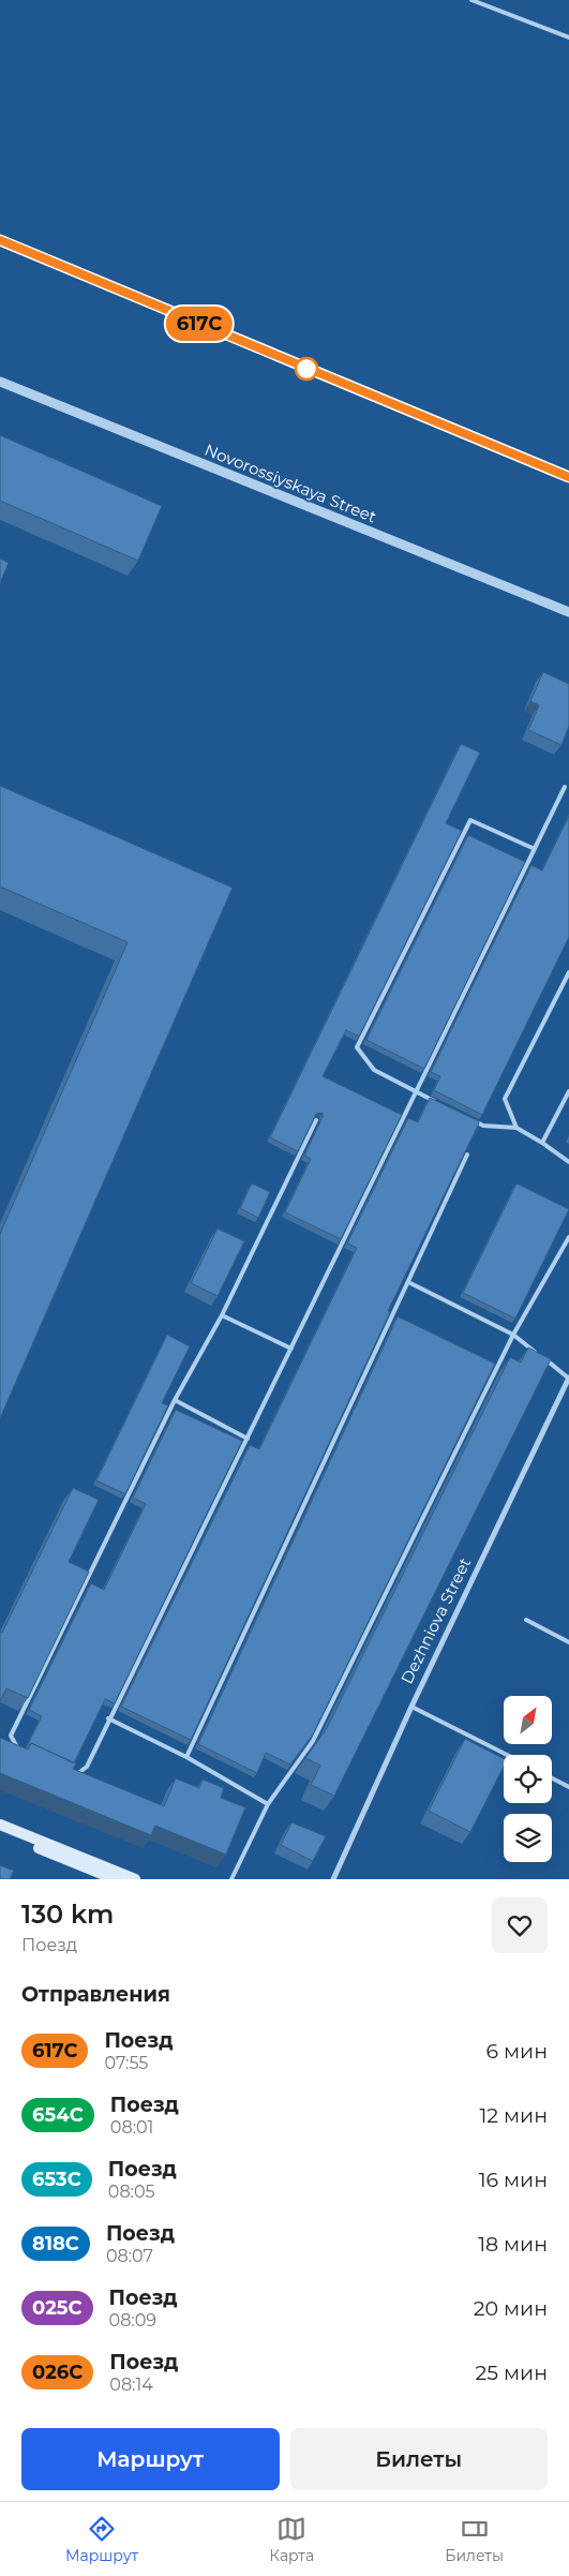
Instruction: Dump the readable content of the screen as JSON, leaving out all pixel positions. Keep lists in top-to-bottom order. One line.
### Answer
{"streets":{"street":["Novorossiyskaya Street","Dezhniova Street"]},"north":"top right","page":{"on_map":"617C","heading":[["130 km","Поезд"],"Отправления"],"list":[{"mark":"617C","name":"Поезд","note":"07:55","value":"6 мин"},{"mark":"654С","name":"Поезд","note":"08:01","value":"12 мин"},{"mark":"653С","name":"Поезд","note":"08:05","value":"16 мин"},{"mark":"818С","name":"Поезд","note":"08:07","value":"18 мин"},{"mark":"025С","name":"Поезд","note":"08:09","value":"20 мин"},{"mark":"026С","name":"Поезд","note":"08:14","value":"25 мин"}],"buttons":["Маршрут","Билеты"],"tabs":["Маршрут","Карта","Билеты"]}}
